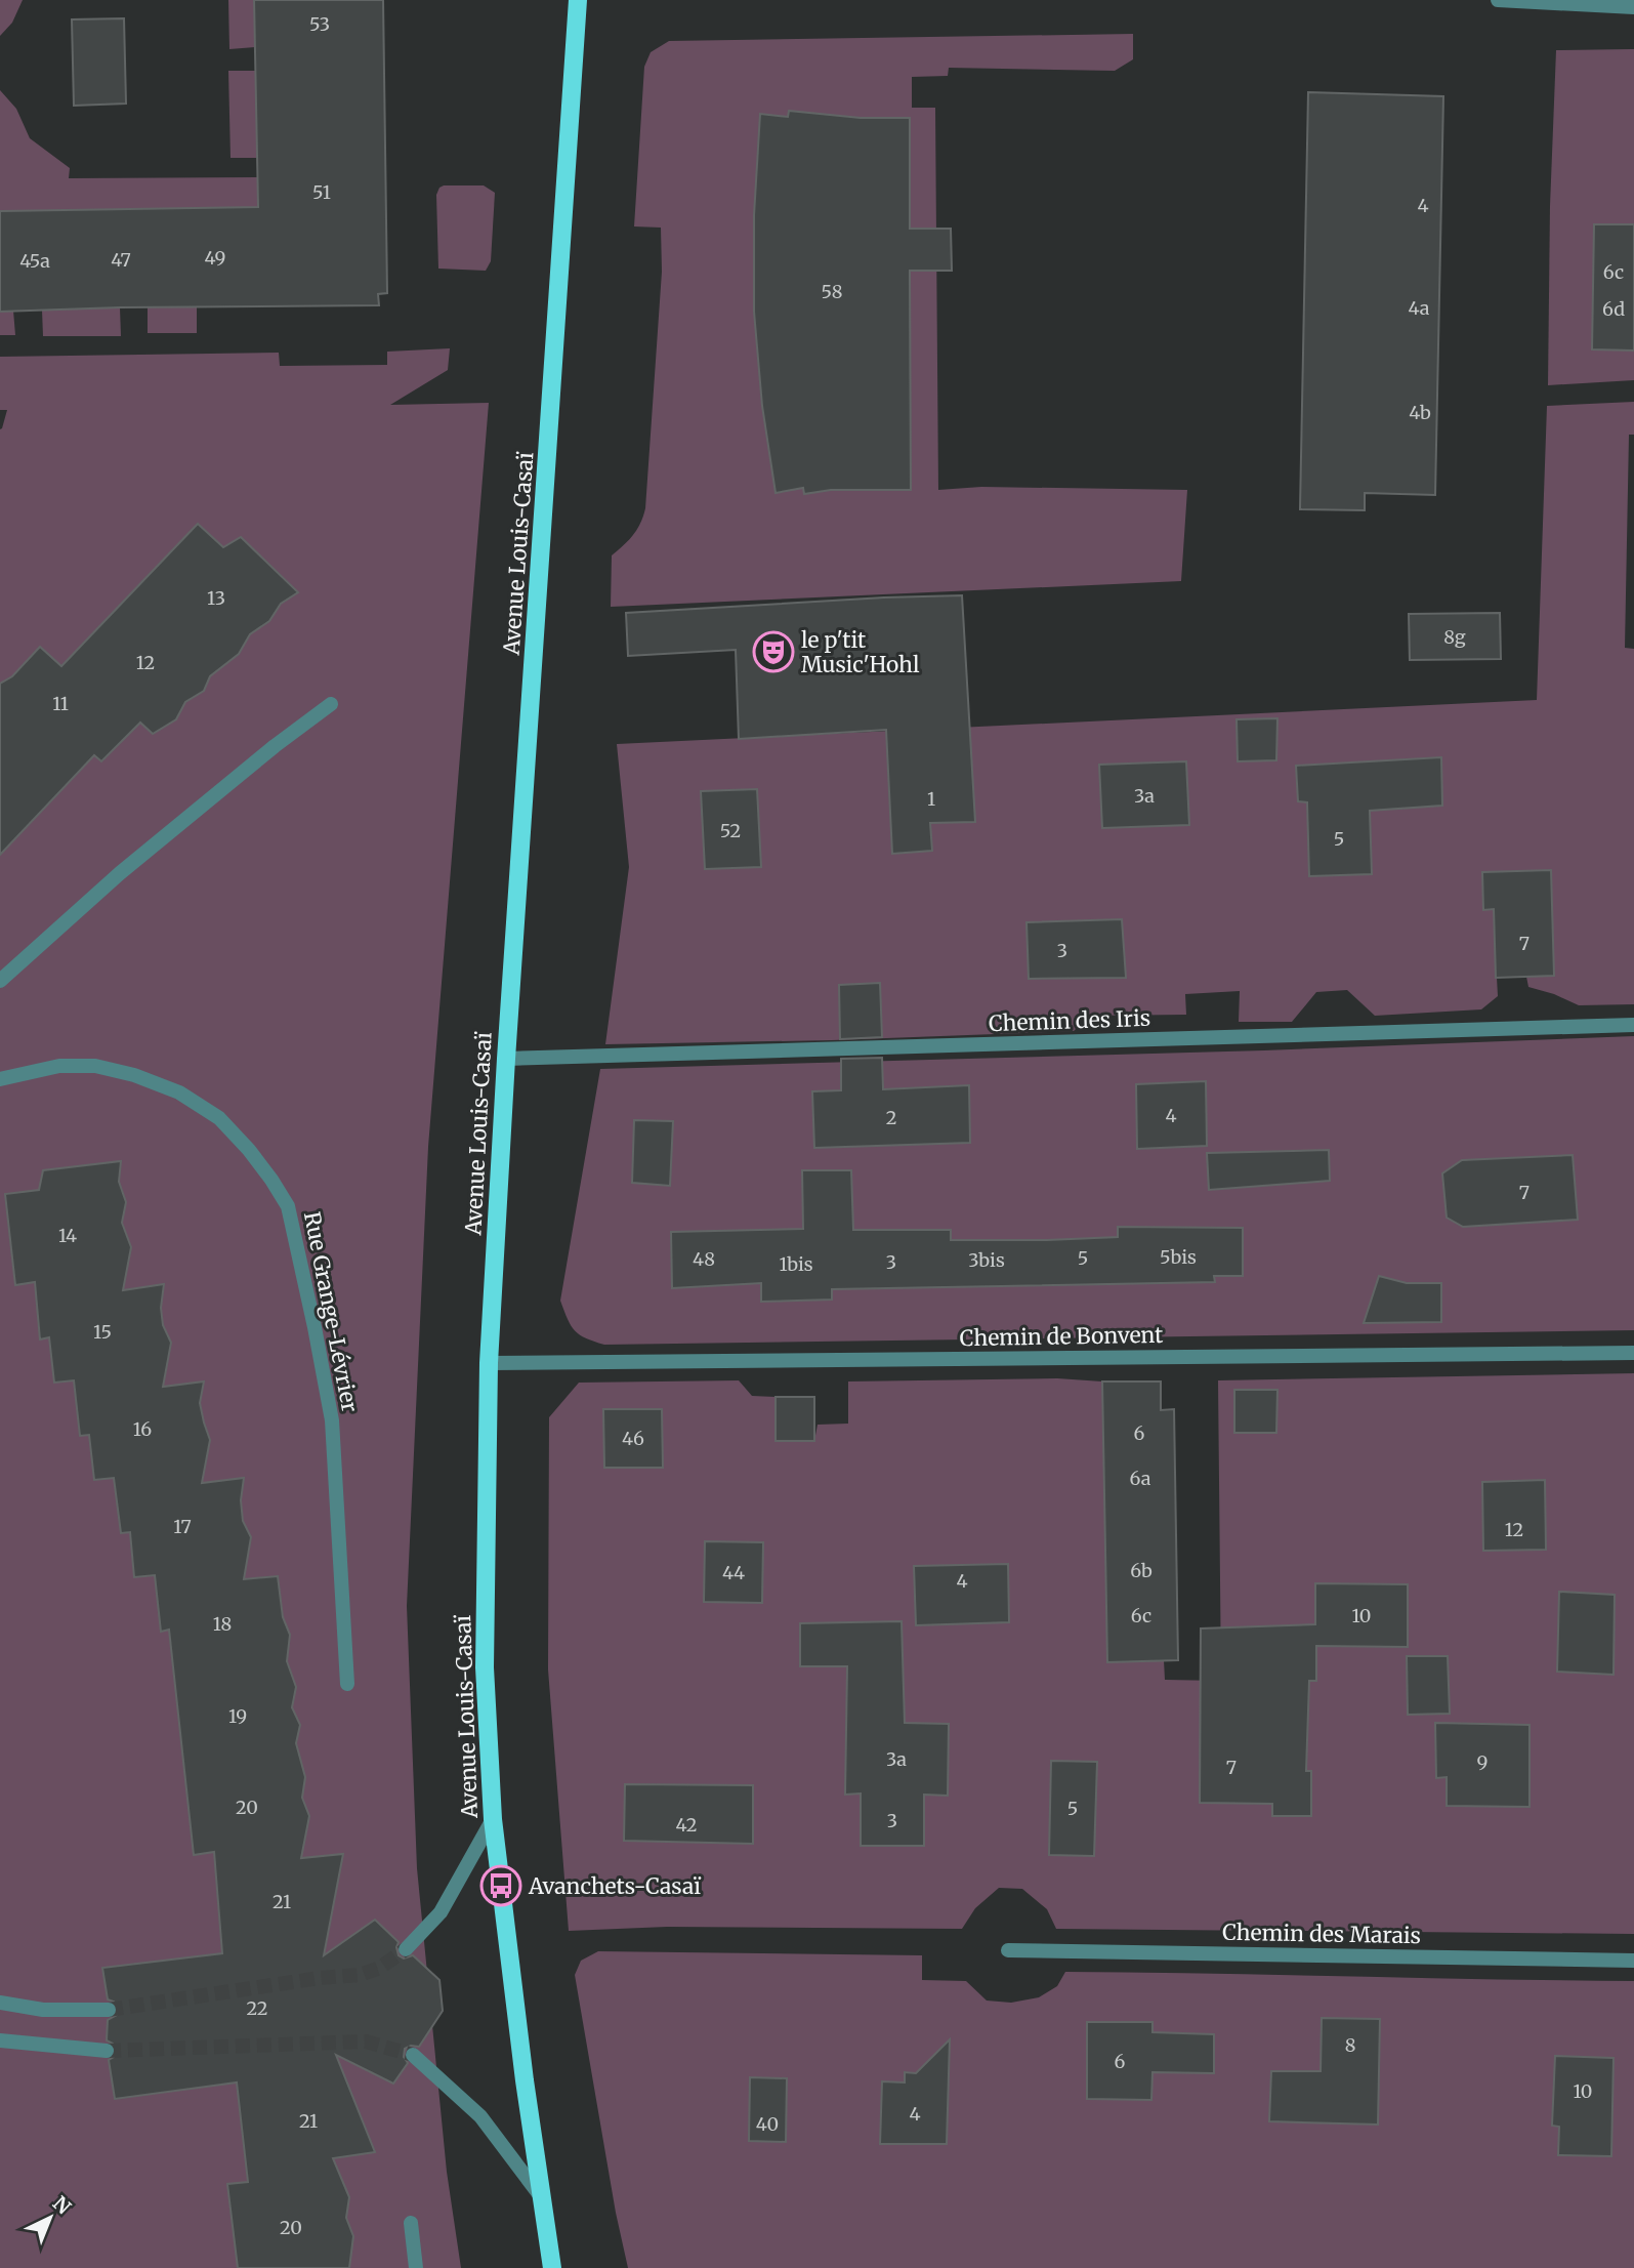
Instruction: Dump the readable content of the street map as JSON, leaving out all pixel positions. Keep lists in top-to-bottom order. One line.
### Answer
{"streets":{"main road":["Avenue Louis-Casaï"],"street":["Chemin des Iris","Rue Grange-Lévrier","Chemin de Bonvent","Chemin des Marais"]},"crossings":[["Avenue Louis-Casaï","Chemin des Iris"],["Avenue Louis-Casaï","Chemin de Bonvent"]],"places":{"theatre":["le p'tit Music'Hohl"],"bus stop":["Avanchets-Casaï"]},"house_numbers":["53","51","4","49","47","45a","6c","58","4a","6d","4b","13","8g","12","11","3a","1","52","5","7","3","4","2","7","14","5bis","5","48","3bis","3","1bis","15","16","6","46","6a","17","12","6b","44","4","6c","10","18","19","3a","9","7","20","5","3","42","21","22","8","6","10","4","21","40","20"],"north":"top right"}
